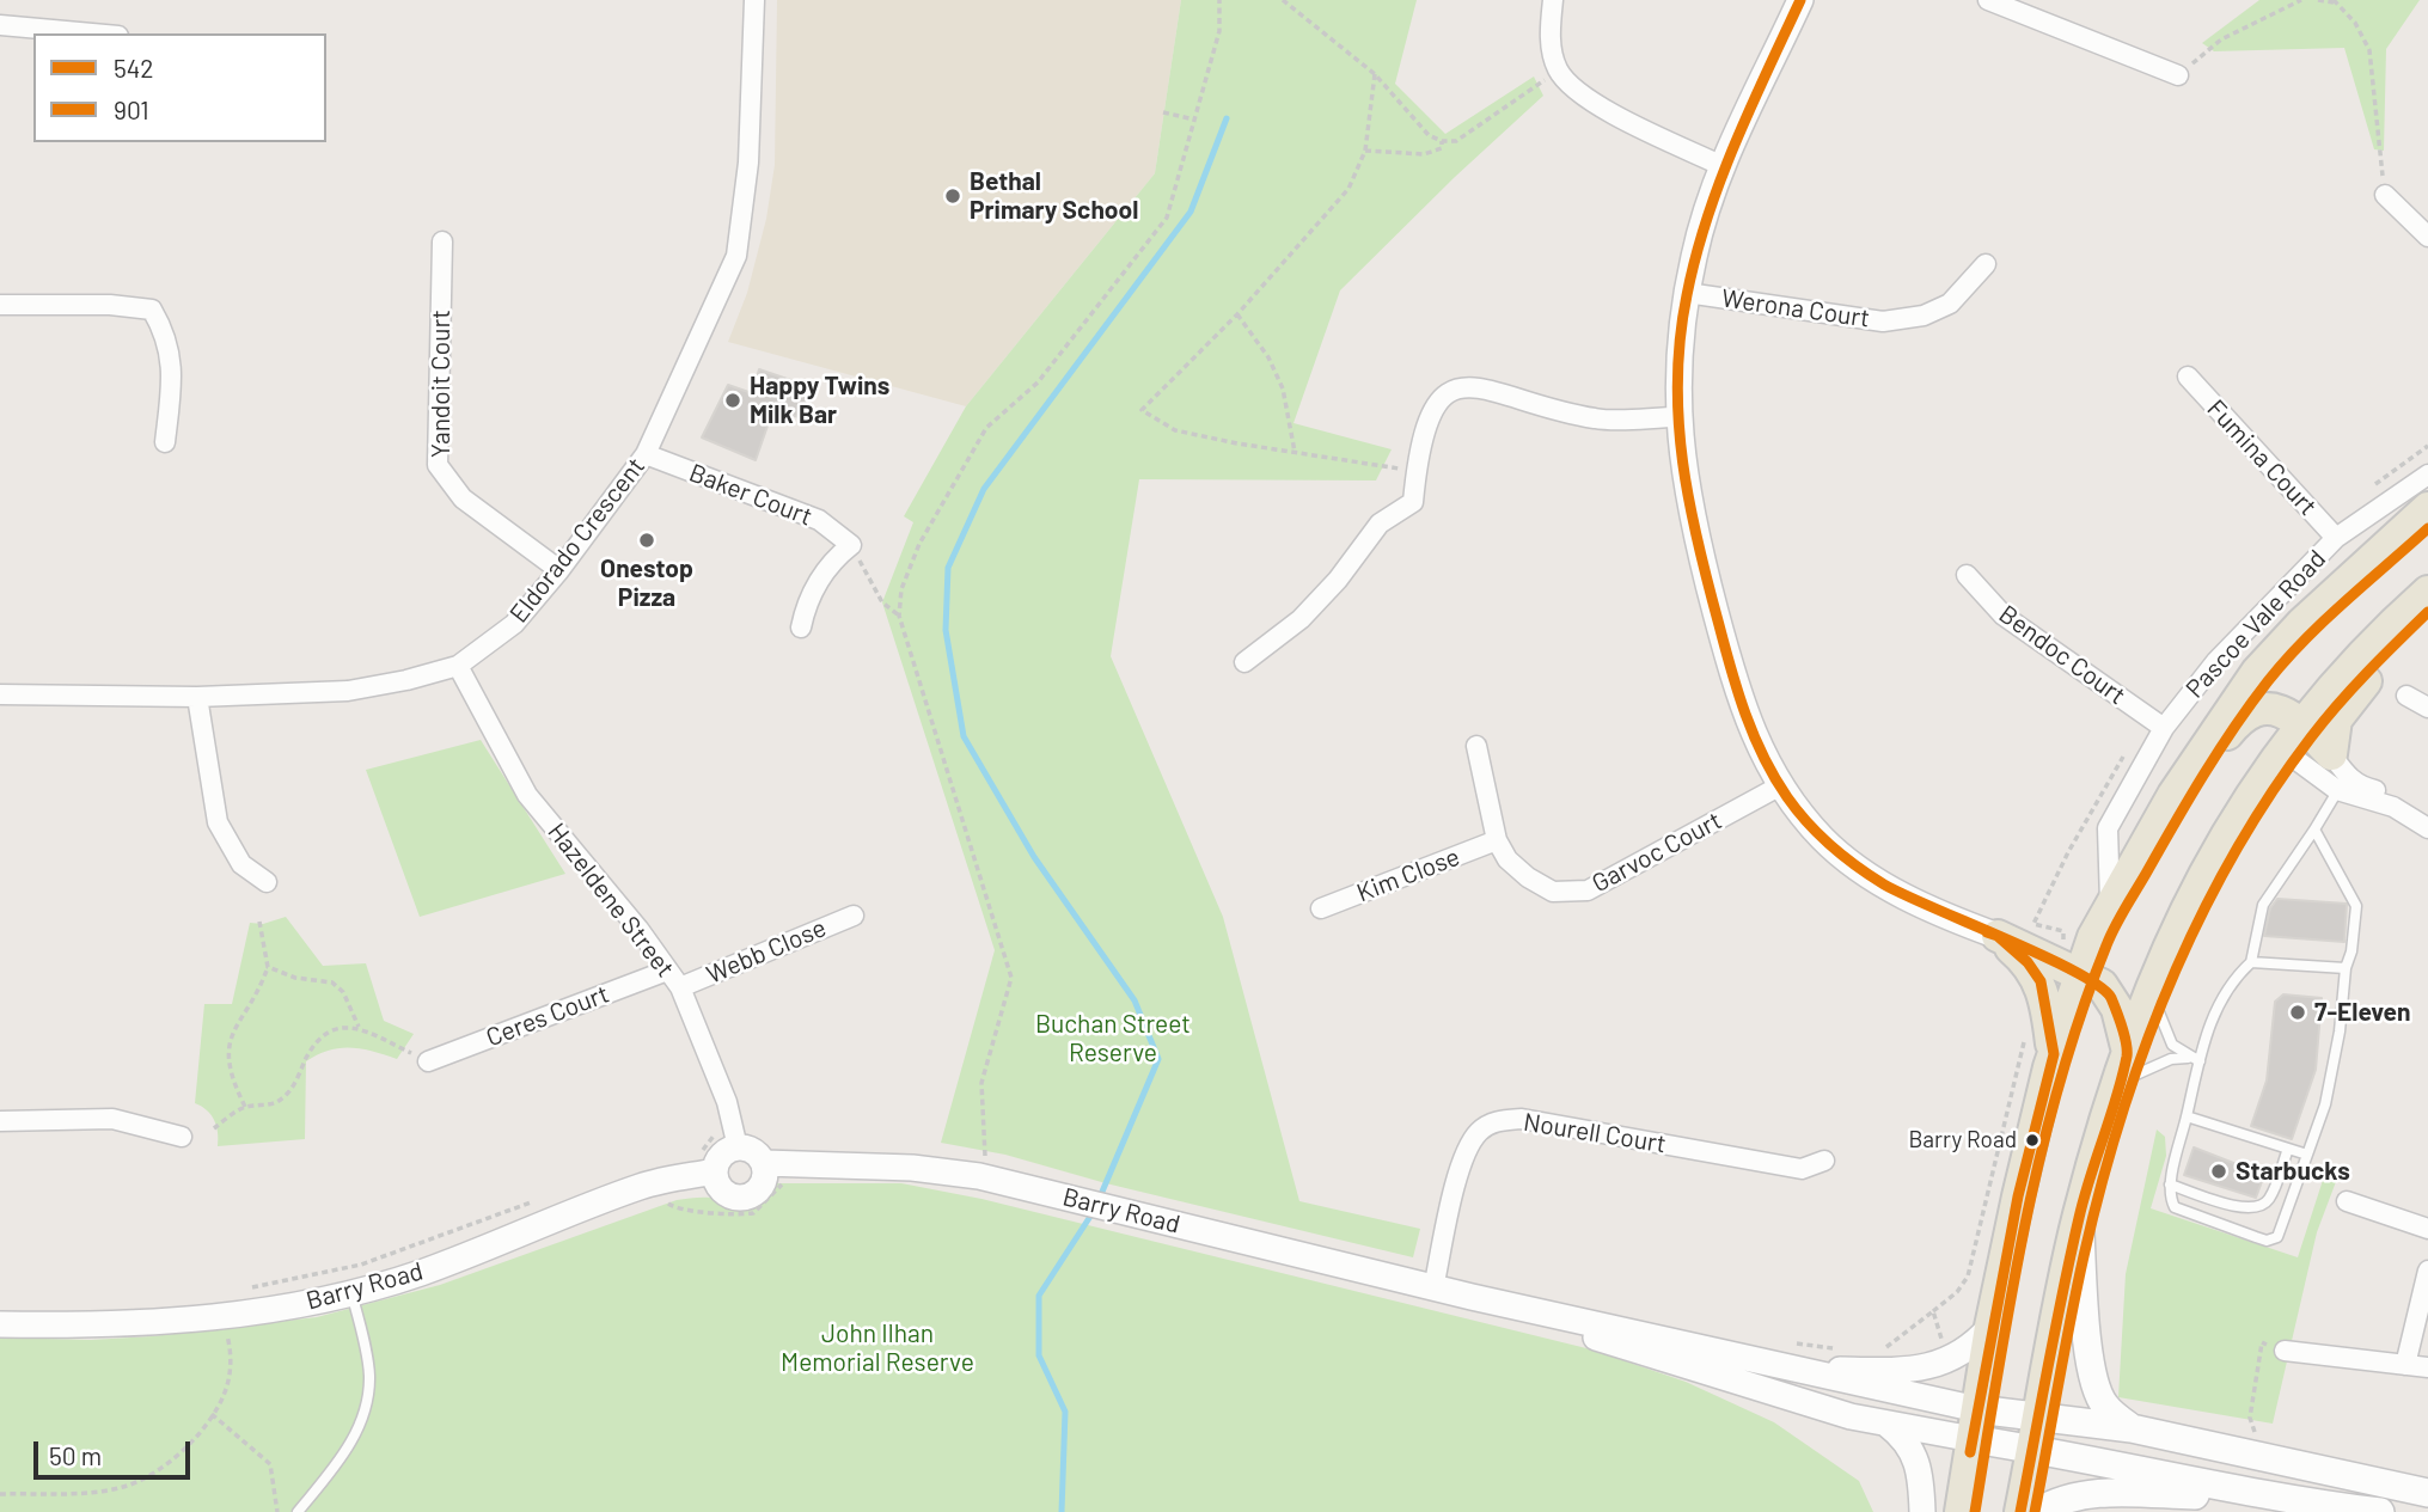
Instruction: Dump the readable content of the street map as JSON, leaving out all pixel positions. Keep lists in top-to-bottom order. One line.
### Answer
{"streets":{"main road":["Pascoe Vale Road","Barry Road"],"street":["Werona Court","Yandoit Court","Fumina Court","Baker Court","Eldorado Crescent","Bendoc Court","Garvoc Court","Kim Close","Hazeldene Street","Webb Close","Ceres Court","Nourell Court"]},"crossings":[["Yandoit Court","Eldorado Crescent"],["Fumina Court","Pascoe Vale Road"],["Baker Court","Eldorado Crescent"],["Eldorado Crescent","Hazeldene Street"],["Pascoe Vale Road","Bendoc Court"],["Pascoe Vale Road","Barry Road"],["Garvoc Court","Kim Close"],["Hazeldene Street","Webb Close"],["Hazeldene Street","Ceres Court"],["Hazeldene Street","Barry Road"],["Nourell Court","Barry Road"]],"parks":["Buchan Street Reserve","John Ilhan Memorial Reserve"],"places":["Bethal Primary School","Happy Twins Milk Bar","Onestop Pizza","7-Eleven","Barry Road","Starbucks"],"lines":["transit line 542","transit line 901"],"legend":["542","901"],"scale_bar":"50 m"}
